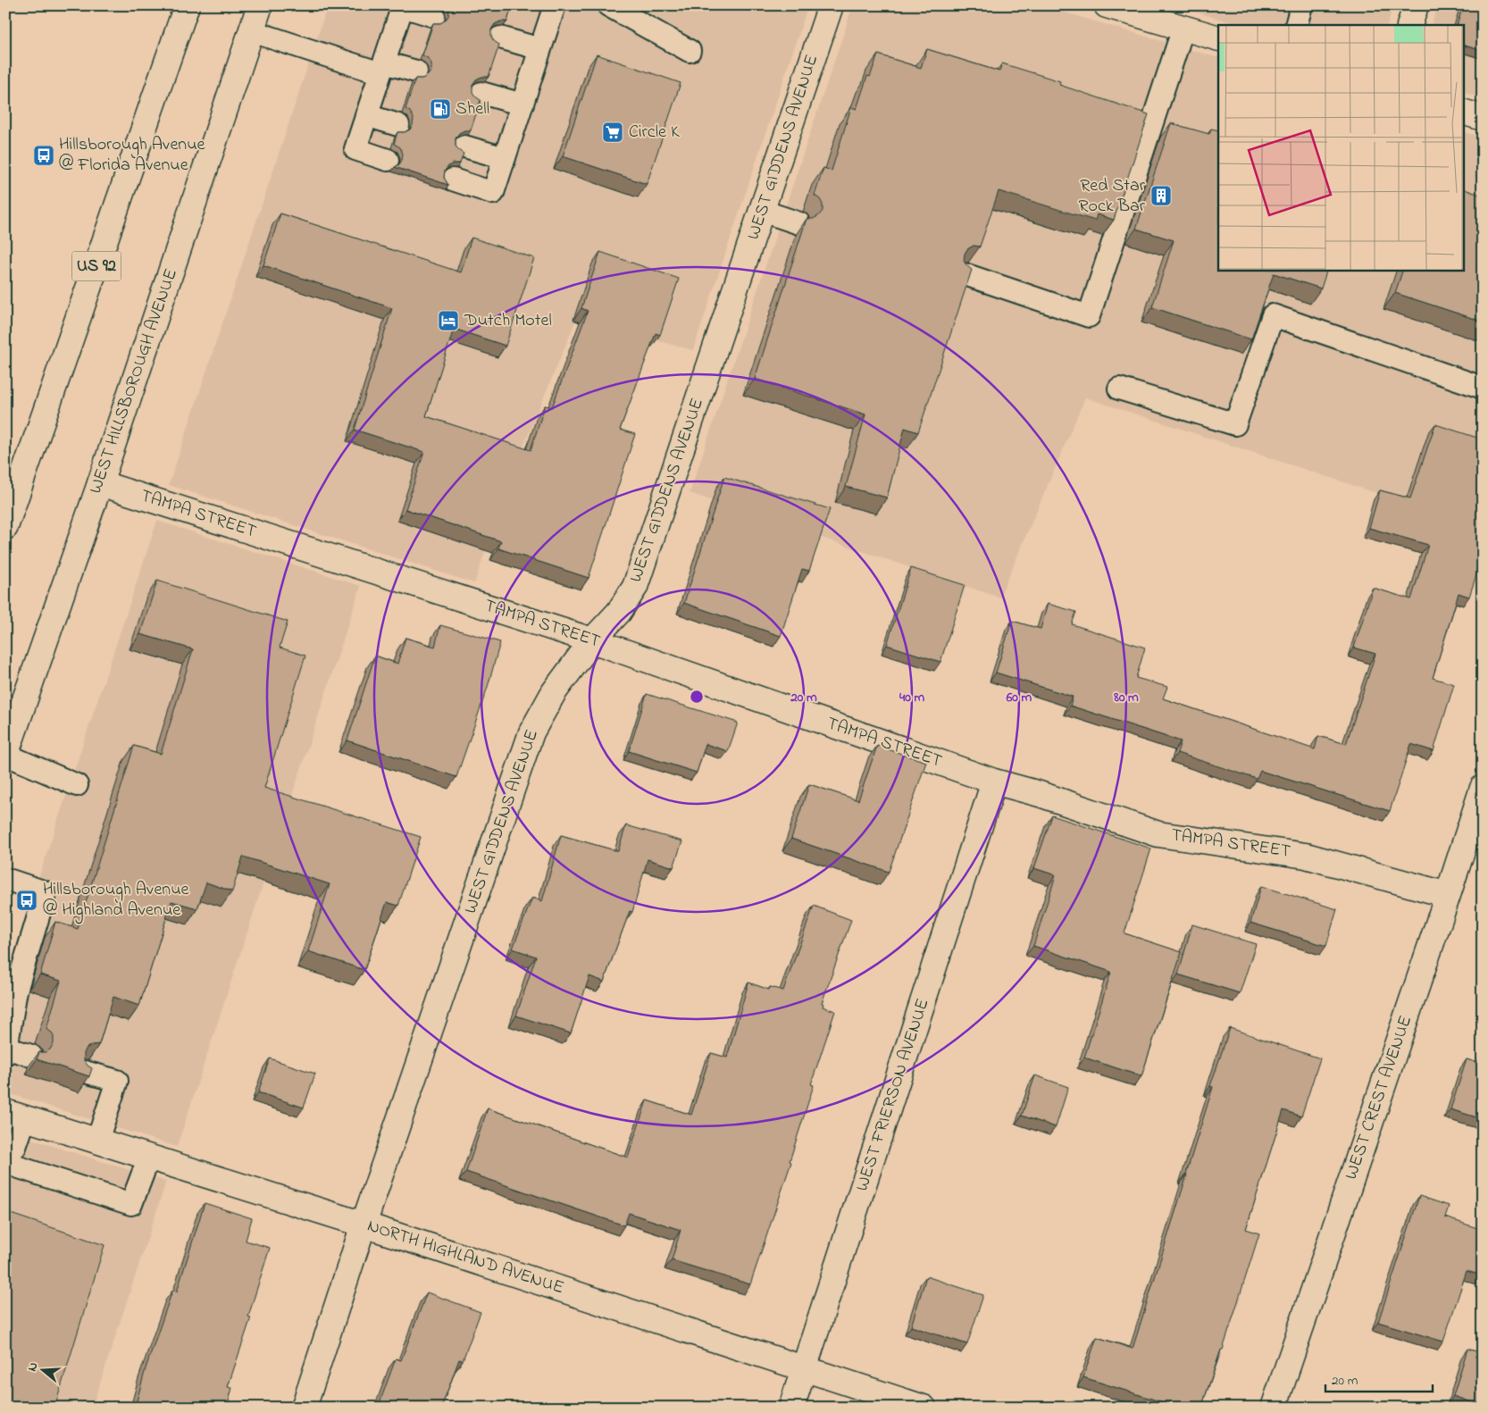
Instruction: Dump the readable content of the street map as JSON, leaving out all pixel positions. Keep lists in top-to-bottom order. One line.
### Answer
{"streets":{"street":["WEST GIDDENS AVENUE","US 92","WEST HILLSBOROUGH AVENUE","TAMPA STREET","WEST FRIERSON AVENUE","WEST CREST AVENUE","NORTH HIGHLAND AVENUE"]},"crossings":[["WEST GIDDENS AVENUE","TAMPA STREET"],["WEST GIDDENS AVENUE","NORTH HIGHLAND AVENUE"],["WEST HILLSBOROUGH AVENUE","TAMPA STREET"],["TAMPA STREET","WEST FRIERSON AVENUE"],["TAMPA STREET","WEST CREST AVENUE"],["WEST FRIERSON AVENUE","NORTH HIGHLAND AVENUE"]],"places":{"fuel station":["Shell"],"supermarket":["Circle K"],"bus stop":["Hillsborough Avenue @ Florida Avenue","Hillsborough Avenue @ Highland Avenue"],"building":["Red Star Rock Bar"],"hotel":["Dutch Motel"]},"scale_bar":"20 m","north":"left","rings":["20 m","40 m","60 m","80 m"]}
